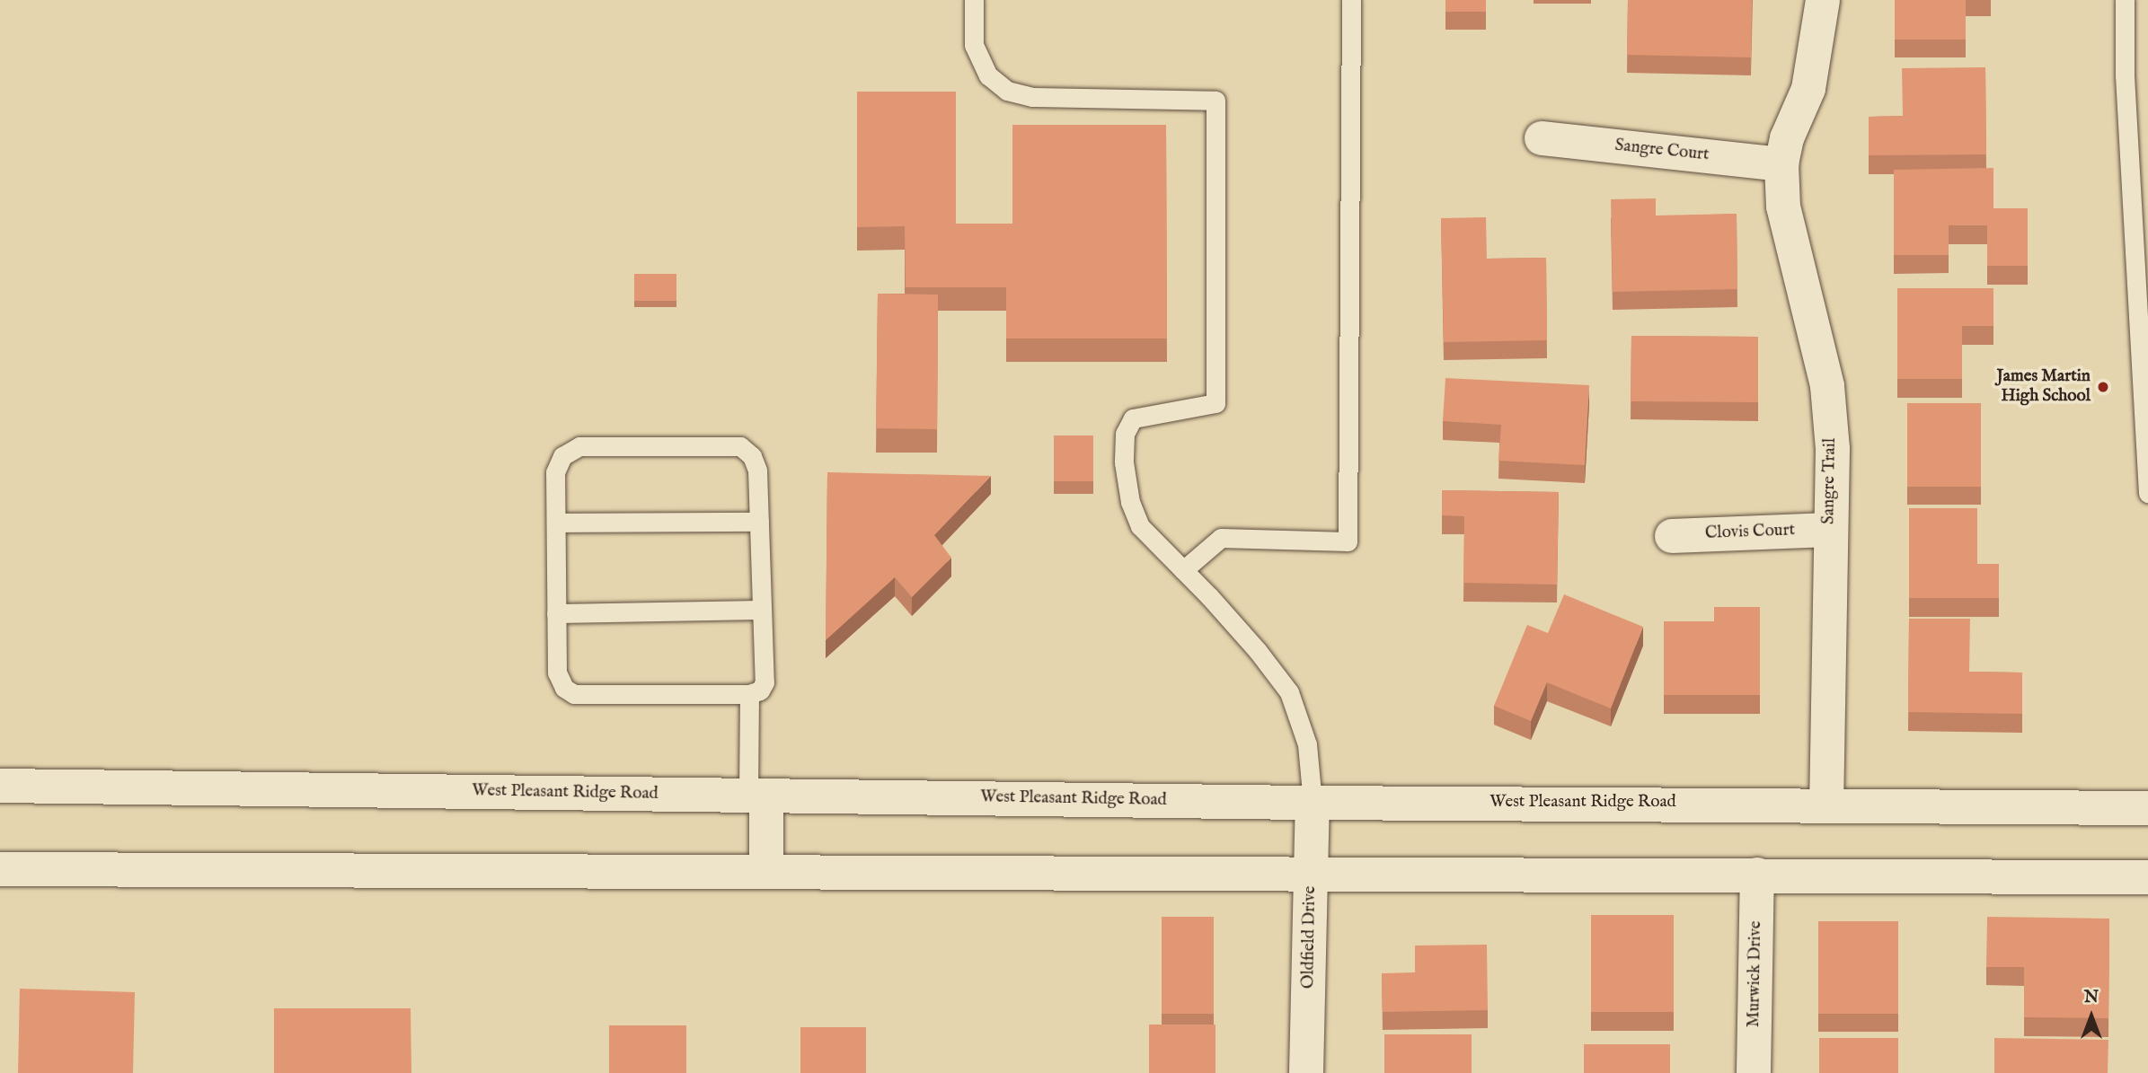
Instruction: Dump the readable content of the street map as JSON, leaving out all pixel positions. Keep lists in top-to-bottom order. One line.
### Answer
{"streets":{"main road":["Sangre Court","Sangre Trail","Clovis Court","West Pleasant Ridge Road","Oldfield Drive","Murwick Drive"]},"crossings":[["Sangre Court","Sangre Trail"],["Sangre Trail","Clovis Court"],["Sangre Trail","West Pleasant Ridge Road"],["West Pleasant Ridge Road","Oldfield Drive"]],"places":["James Martin High School"],"north":"top"}
